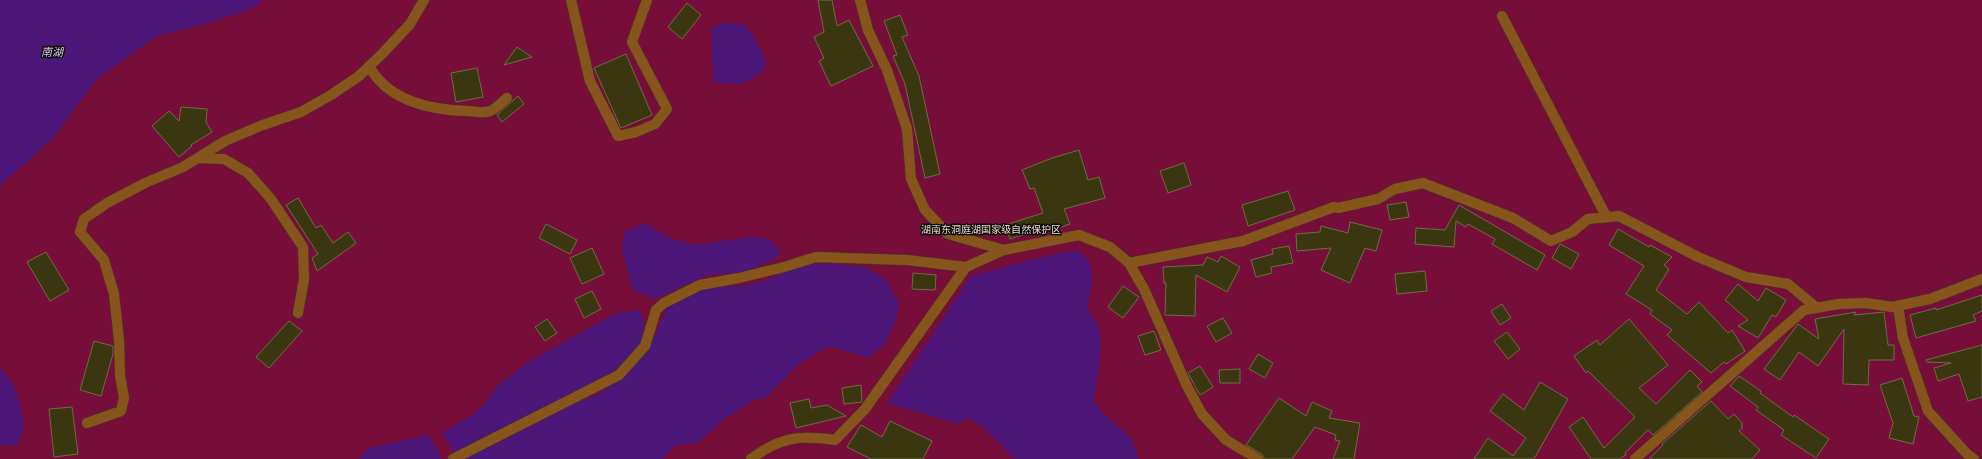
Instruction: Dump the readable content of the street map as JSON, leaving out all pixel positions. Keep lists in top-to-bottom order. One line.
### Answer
{"water":["南湖"],"parks":["湖南东洞庭湖国家级自然保护区"]}
